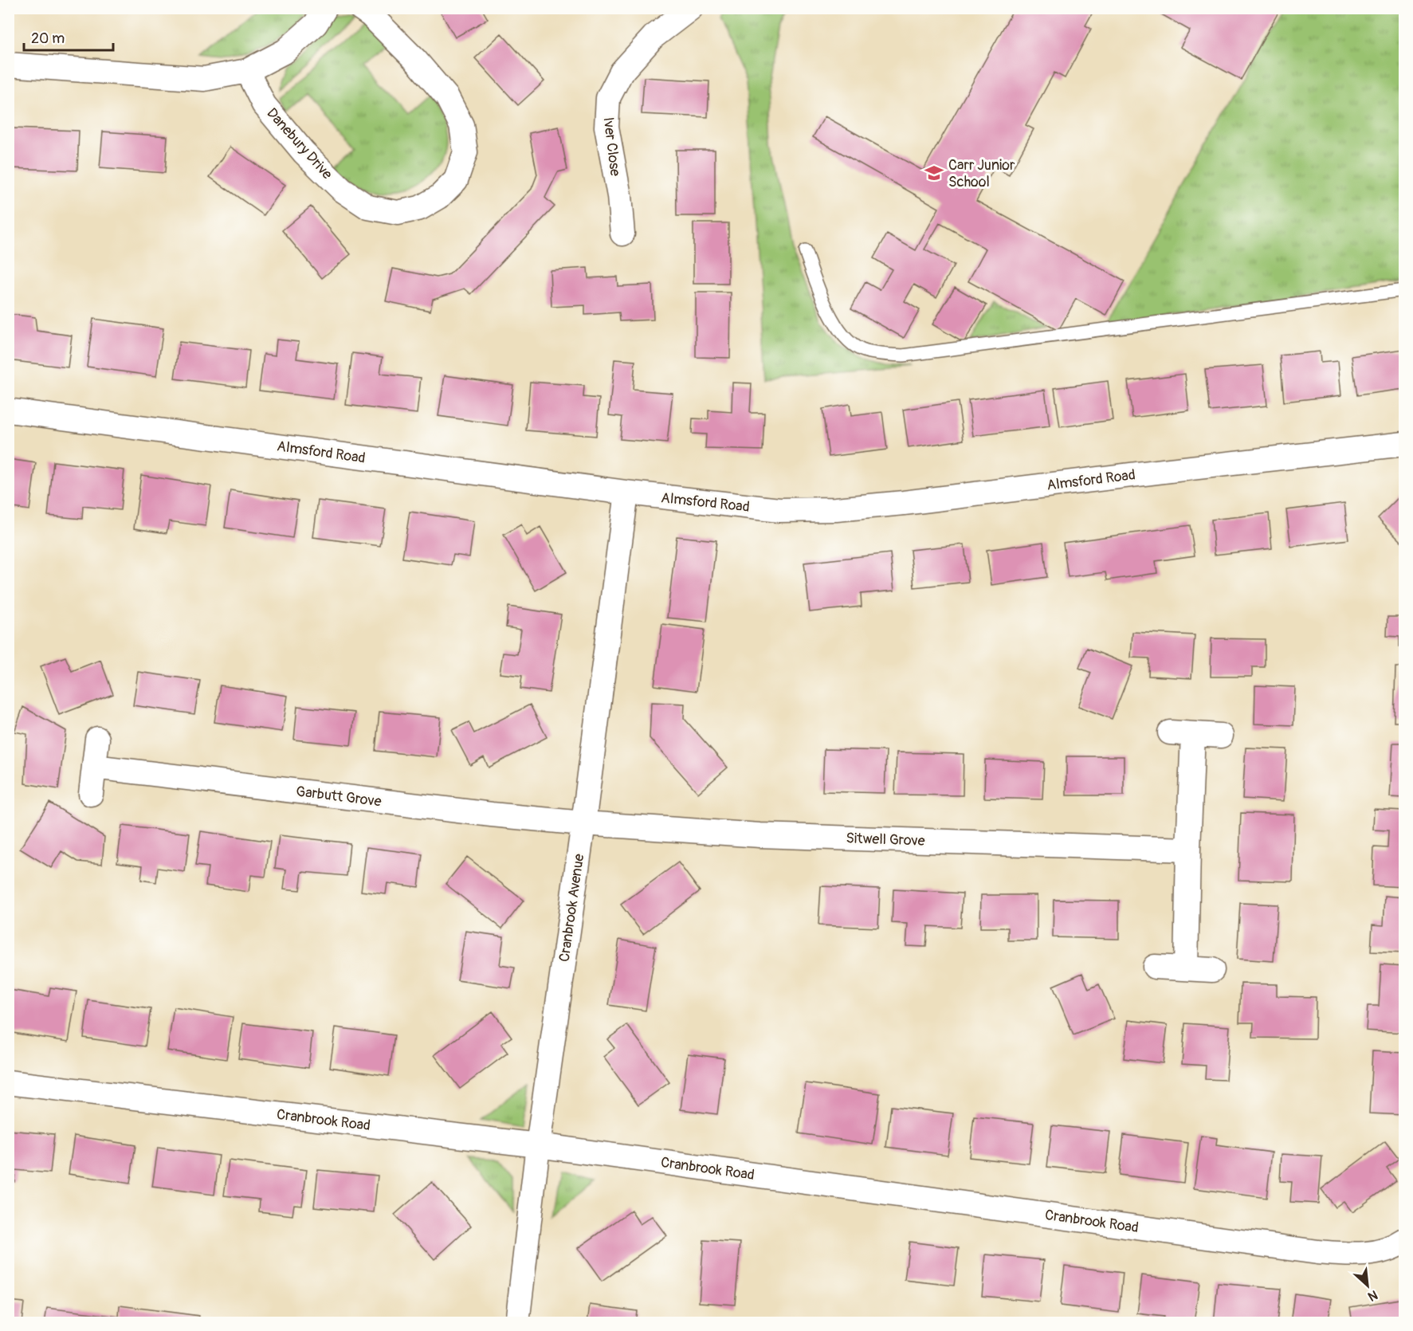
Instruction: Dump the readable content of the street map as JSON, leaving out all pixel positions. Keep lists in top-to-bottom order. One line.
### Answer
{"streets":{"street":["Danebury Drive","Iver Close","Almsford Road","Garbutt Grove","Sitwell Grove","Cranbrook Avenue","Cranbrook Road"]},"crossings":[["Almsford Road","Cranbrook Avenue"],["Garbutt Grove","Sitwell Grove"],["Garbutt Grove","Cranbrook Avenue"],["Sitwell Grove","Cranbrook Avenue"],["Cranbrook Avenue","Cranbrook Road"]],"places":{"school or university":["Carr Junior School"]},"scale_bar":"20 m","north":"bottom right"}
